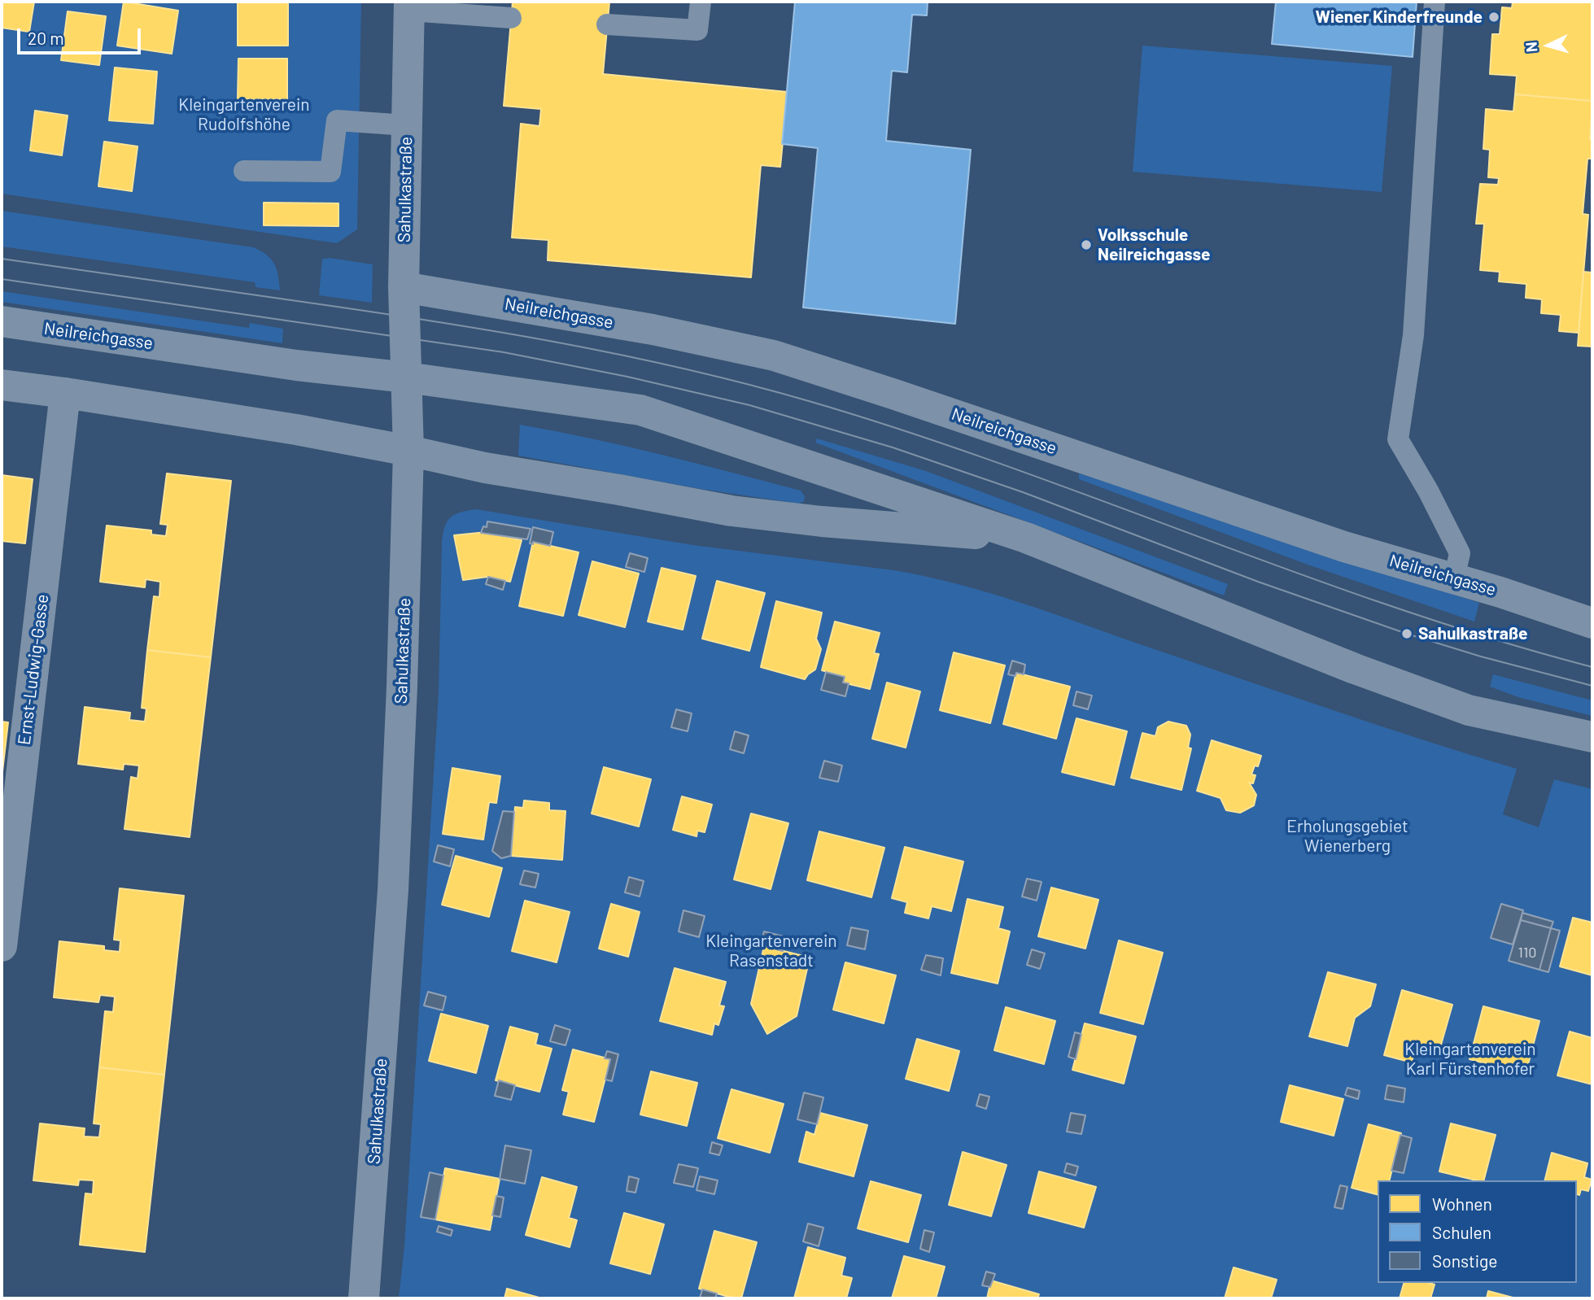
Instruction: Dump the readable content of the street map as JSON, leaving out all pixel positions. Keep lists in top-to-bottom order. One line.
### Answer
{"streets":{"street":["Sahulkastraße","Neilreichgasse","Ernst-Ludwig-Gasse"]},"crossings":[["Sahulkastraße","Neilreichgasse"],["Neilreichgasse","Ernst-Ludwig-Gasse"]],"parks":["Kleingartenverein Rudolfshöhe","Erholungsgebiet Wienerberg","Kleingartenverein Rasenstadt","Kleingartenverein Karl Fürstenhofer"],"places":["Wiener Kinderfreunde","Volksschule Neilreichgasse","Sahulkastraße"],"house_numbers":["110"],"legend":["Wohnen","Schulen","Sonstige"],"scale_bar":"20 m","north":"left"}
